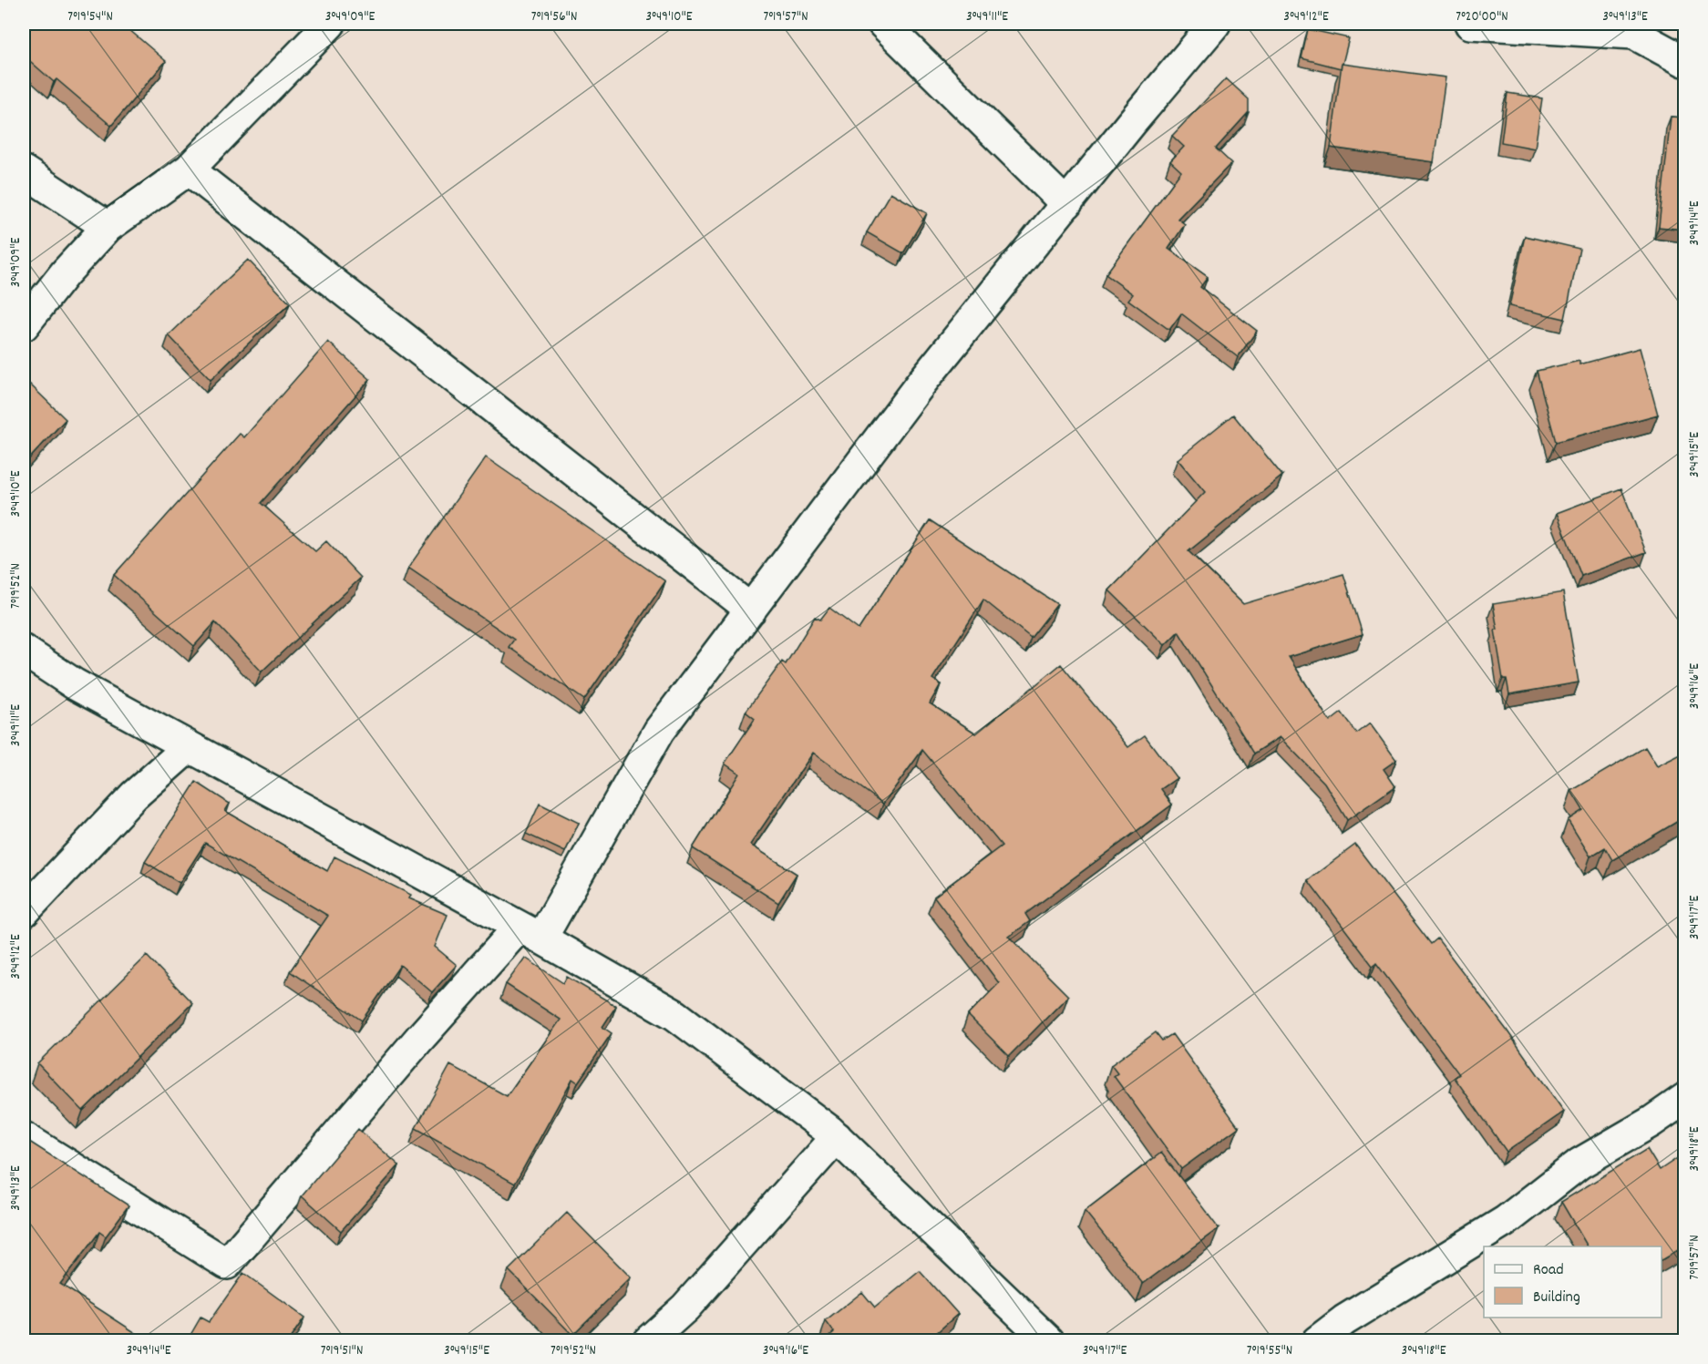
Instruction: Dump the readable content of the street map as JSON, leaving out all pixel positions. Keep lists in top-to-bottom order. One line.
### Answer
{"legend":["Road","Building"],"coordinates":["7°19'54\"N","3°49'09\"E","7°19'56\"N","3°49'10\"E","7°19'57\"N","3°49'11\"E","3°49'12\"E","7°20'00\"N","3°49'13\"E","3°49'14\"E","3°49'15\"E","7°19'52\"N","3°49'16\"E","3°49'17\"E","3°49'18\"E","7°19'51\"N","7°19'55\"N"]}
